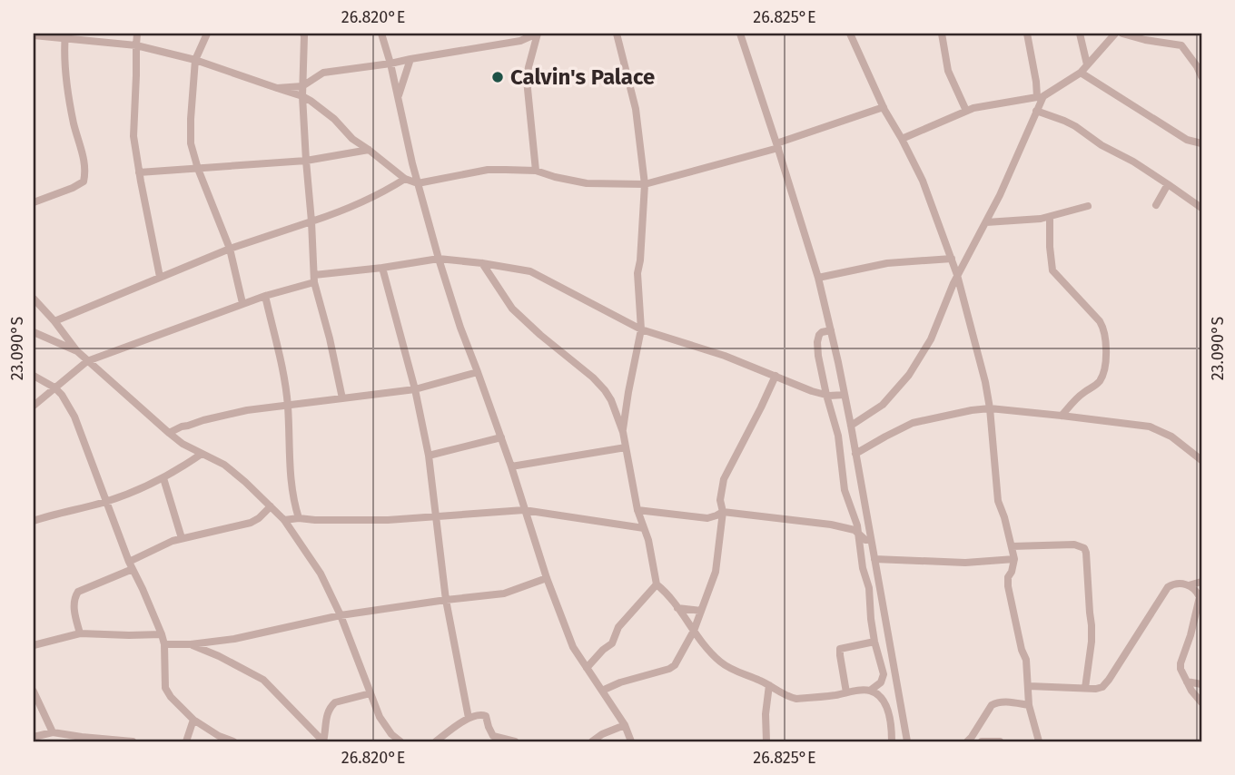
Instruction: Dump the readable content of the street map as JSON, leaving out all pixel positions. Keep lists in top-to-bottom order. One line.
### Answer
{"places":["Calvin's Palace"],"coordinates":["26.820°E","26.825°E","23.090°S"]}
